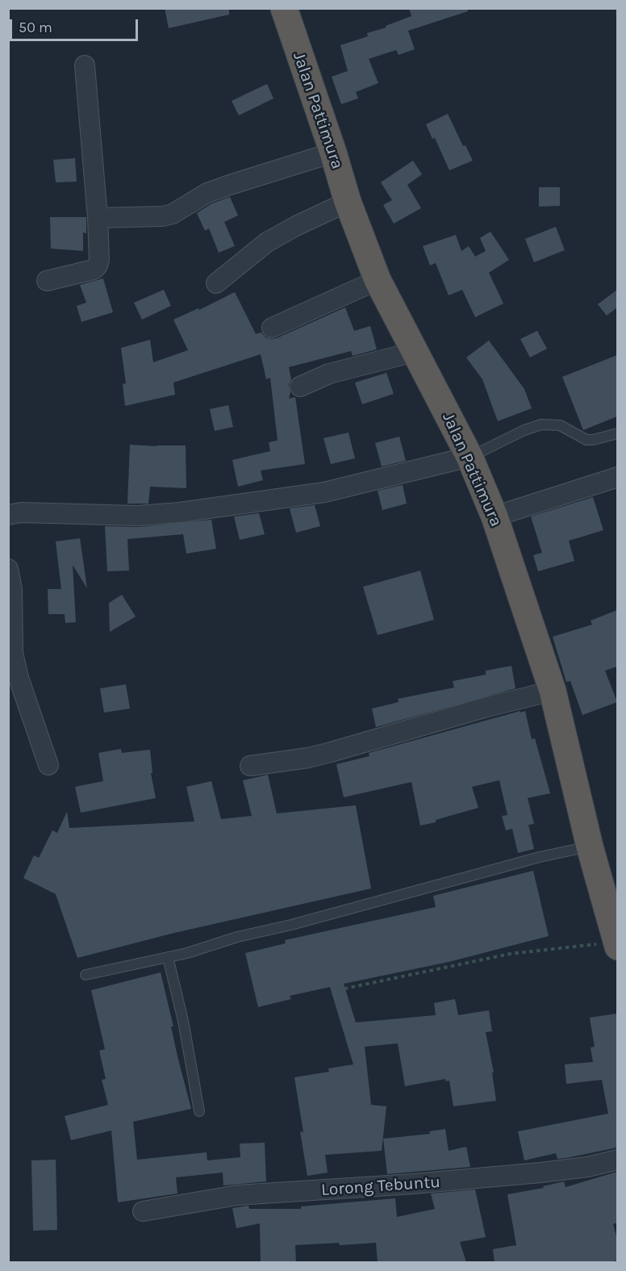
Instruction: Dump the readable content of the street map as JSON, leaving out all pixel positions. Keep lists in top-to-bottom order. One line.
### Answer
{"streets":{"highway":["Jalan Pattimura"],"street":["Lorong Tebuntu"]},"scale_bar":"50 m"}
